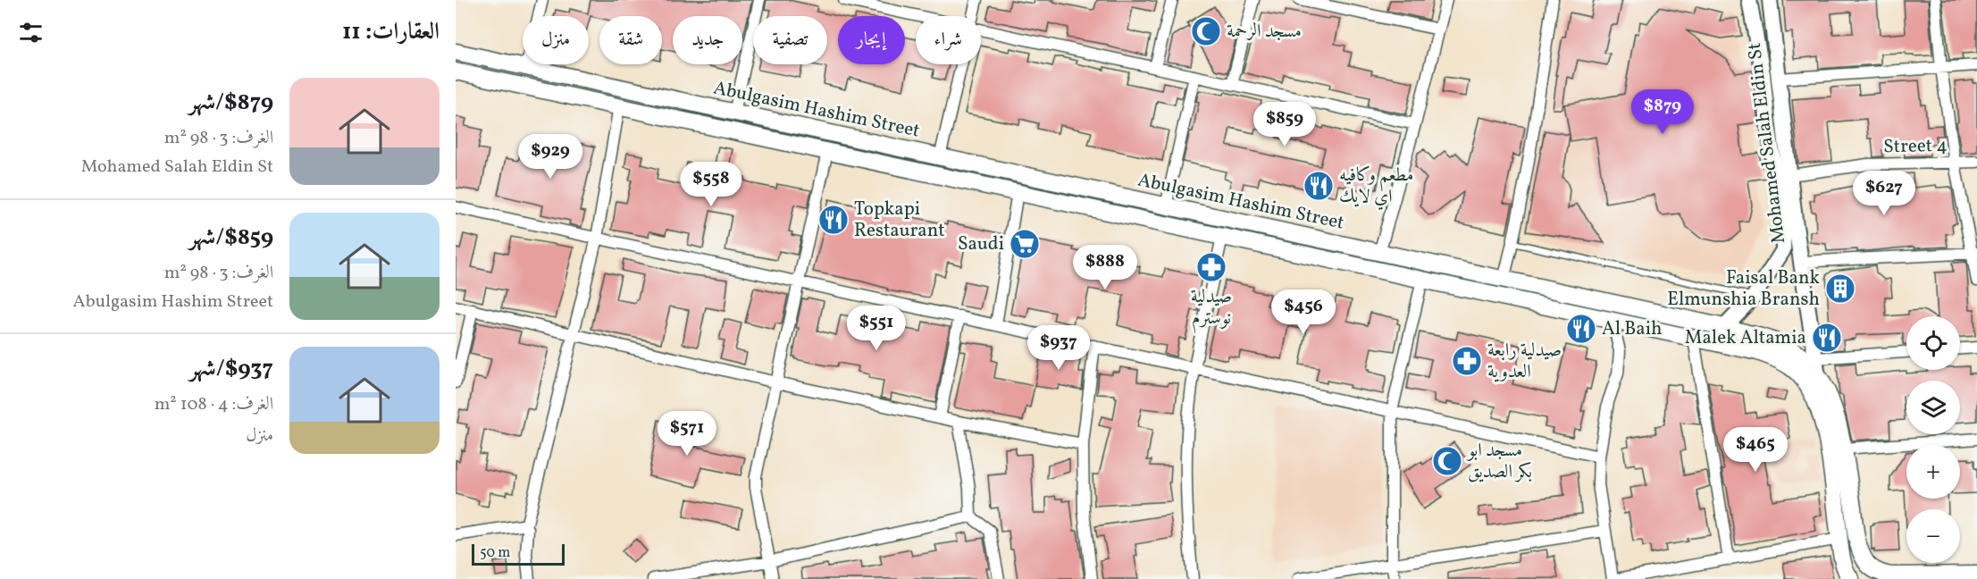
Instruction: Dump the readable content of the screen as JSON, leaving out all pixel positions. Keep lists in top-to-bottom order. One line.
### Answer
{"streets":{"main road":["Abulgasim Hashim Street","Mohamed Salah Eldin St"],"street":["Street 4"]},"crossings":[["Abulgasim Hashim Street","Mohamed Salah Eldin St"],["Mohamed Salah Eldin St","Street 4"]],"places":{"mosque":["مسجد الرحمة","مسجد ابو بكر الصديق"],"restaurant":["مطعم وكافيه اي لايك","Topkapi Restaurant","Al Baih","Malek Altamia"],"supermarket":["Saudi"],"pharmacy":["صيدلية نوسترم","صيدلية رابعة العدوية"],"building":["Faisal Bank Elmunshia Bransh"]},"scale_bar":"50 m","page":{"heading":"العقارات: 11","chip":["شراء","إيجار","تصفية","جديد","شقة","منزل"],"list":[{"name":"$879/شهر","note":"الغرف: 3 · 98 m² · Mohamed Salah Eldin St"},{"name":"$859/شهر","note":"الغرف: 3 · 98 m² · Abulgasim Hashim Street"},{"name":"$937/شهر","note":"الغرف: 4 · 108 m² · منزل"}],"price":["$879","$859","$929","$558","$627","$888","$456","$551","$937","$571","$465"],"map_buttons":["+","−"],"scale":"50 m"}}
